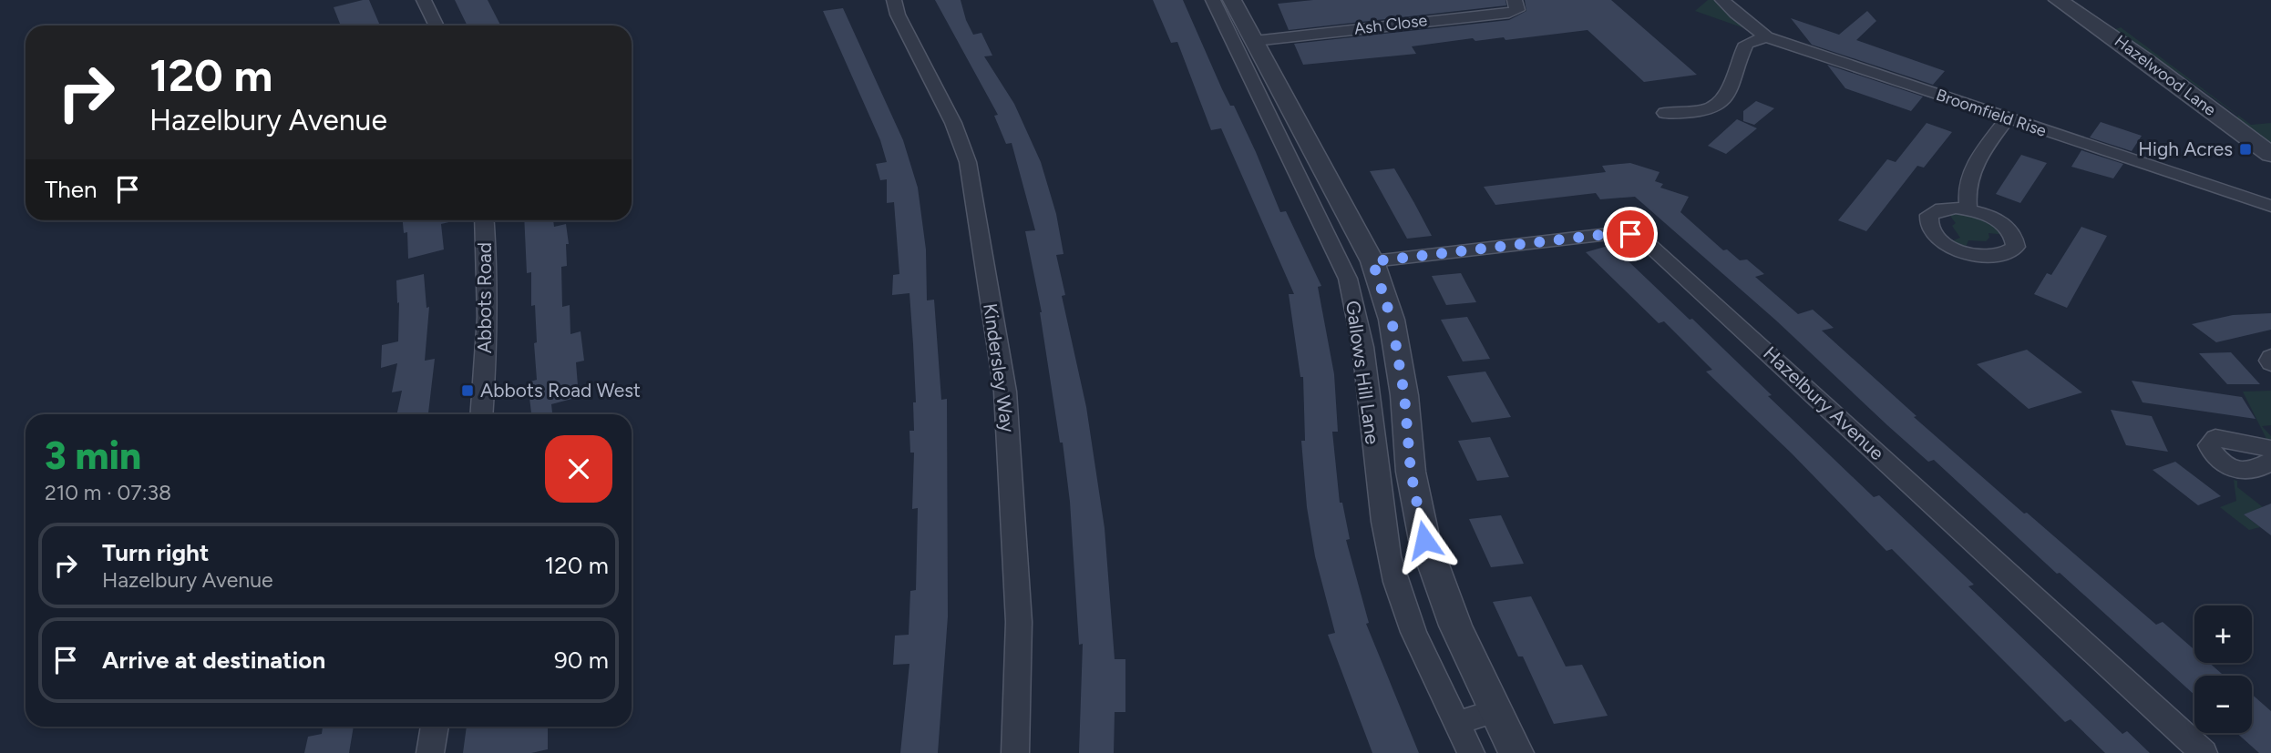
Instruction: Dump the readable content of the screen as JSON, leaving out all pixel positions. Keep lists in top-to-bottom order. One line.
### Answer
{"streets":{"street":["Ash Close","Hazelwood Lane","Broomfield Rise","Abbots Road","Kindersley Way","Gallows Hill Lane","Hazelbury Avenue"]},"crossings":[["Ash Close","Gallows Hill Lane"],["Gallows Hill Lane","Hazelbury Avenue"]],"places":{"transit":["High Acres","Abbots Road West"]},"page":{"turn":["120 m","Hazelbury Avenue"],"then":"Then","heading":["3 min","210 m · 07:38"],"list":[{"name":"Turn right","note":"Hazelbury Avenue","value":"120 m"},{"name":"Arrive at destination","value":"90 m"}],"map_buttons":["+","−"]}}
